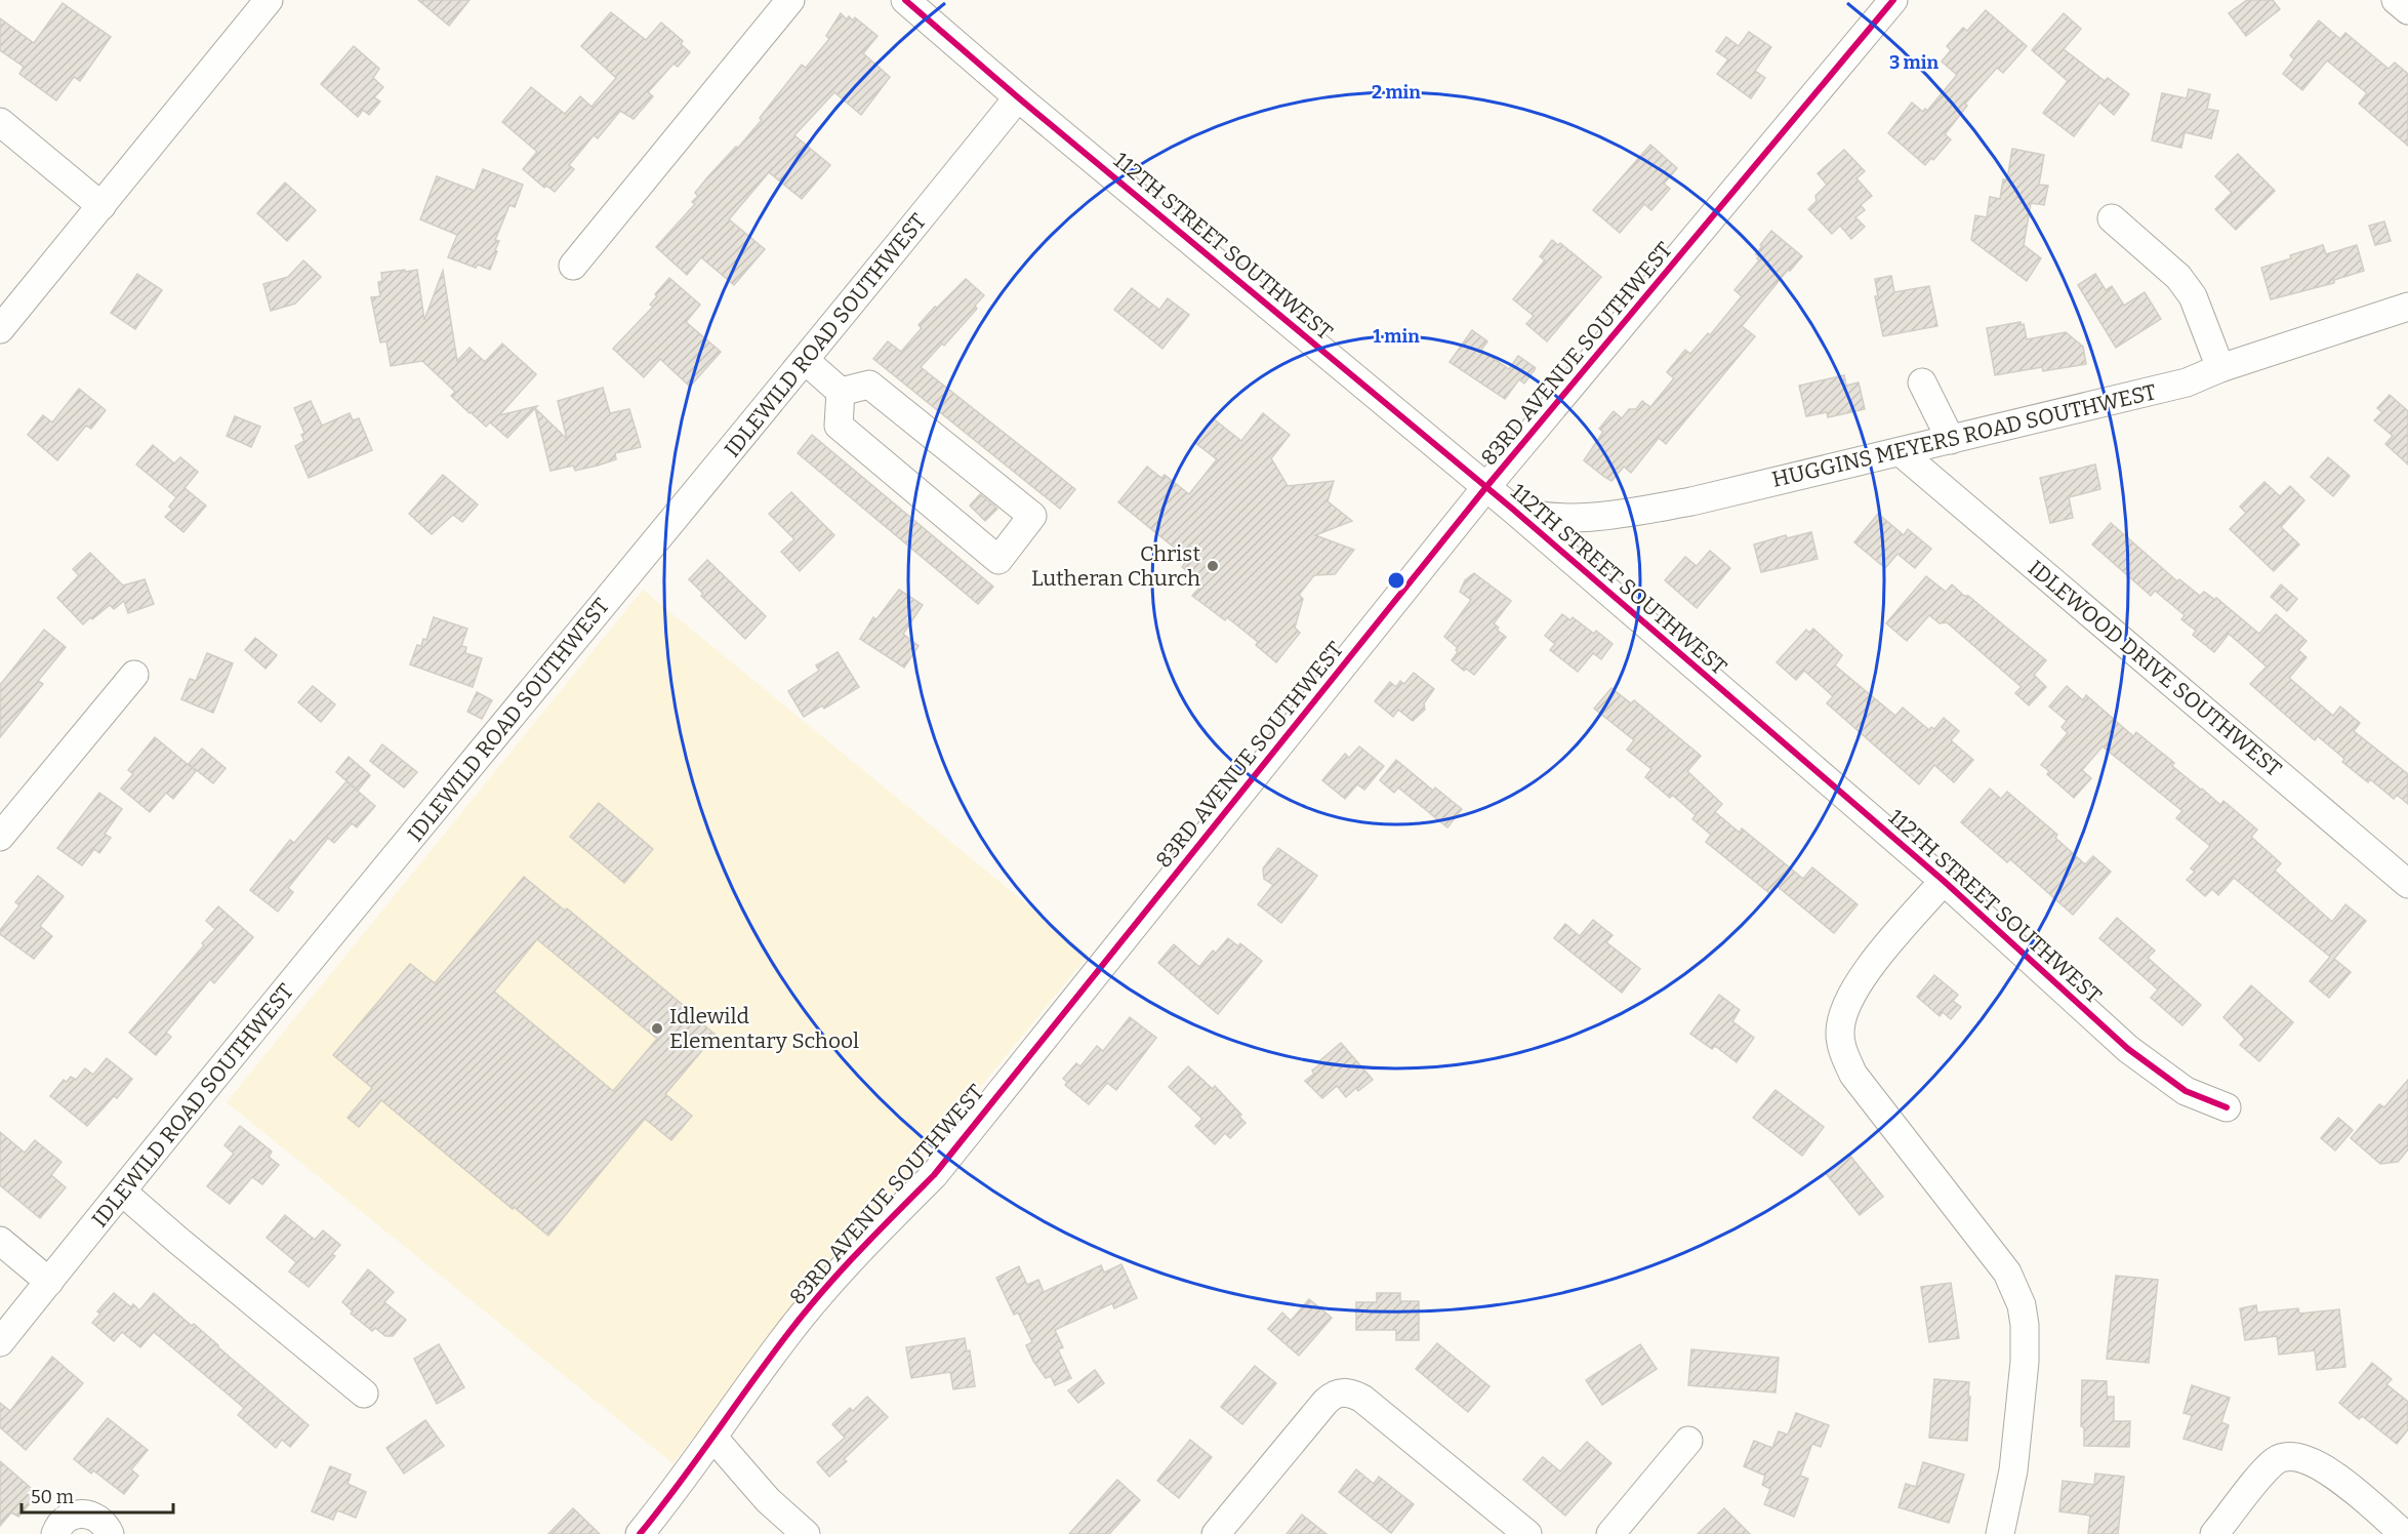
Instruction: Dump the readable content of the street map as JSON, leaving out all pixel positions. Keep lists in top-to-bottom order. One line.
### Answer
{"streets":{"street":["112TH STREET SOUTHWEST","IDLEWILD ROAD SOUTHWEST","83RD AVENUE SOUTHWEST","HUGGINS MEYERS ROAD SOUTHWEST","IDLEWOOD DRIVE SOUTHWEST"]},"crossings":[["112TH STREET SOUTHWEST","IDLEWILD ROAD SOUTHWEST"],["112TH STREET SOUTHWEST","83RD AVENUE SOUTHWEST"],["112TH STREET SOUTHWEST","HUGGINS MEYERS ROAD SOUTHWEST"],["HUGGINS MEYERS ROAD SOUTHWEST","IDLEWOOD DRIVE SOUTHWEST"]],"places":["Christ Lutheran Church","Idlewild Elementary School"],"scale_bar":"50 m","rings":["3 min","2 min","1 min"]}
